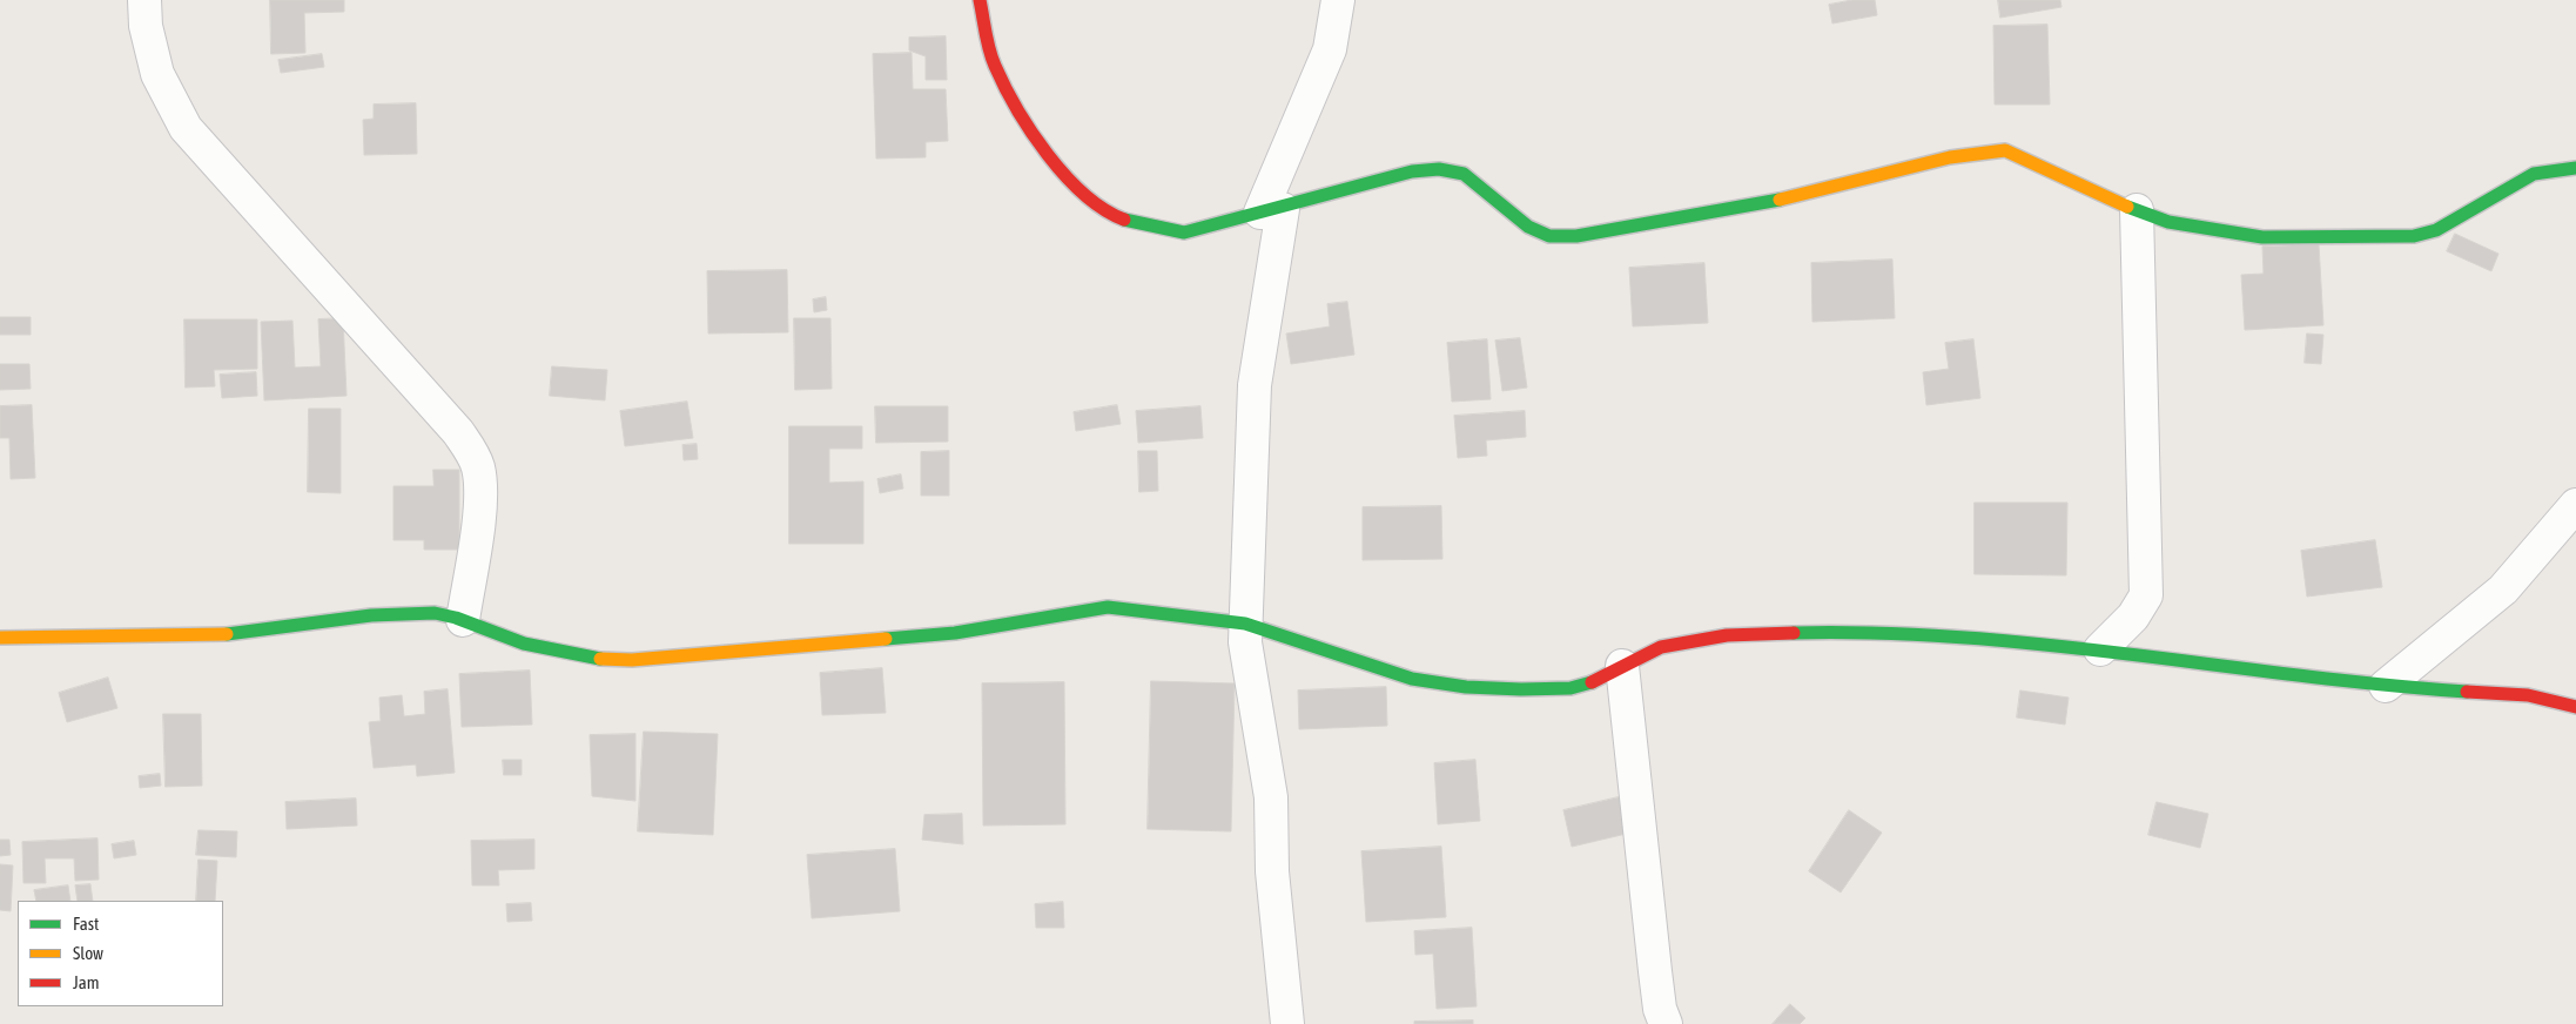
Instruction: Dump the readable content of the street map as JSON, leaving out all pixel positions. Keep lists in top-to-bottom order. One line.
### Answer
{"legend":["Fast","Slow","Jam"]}
